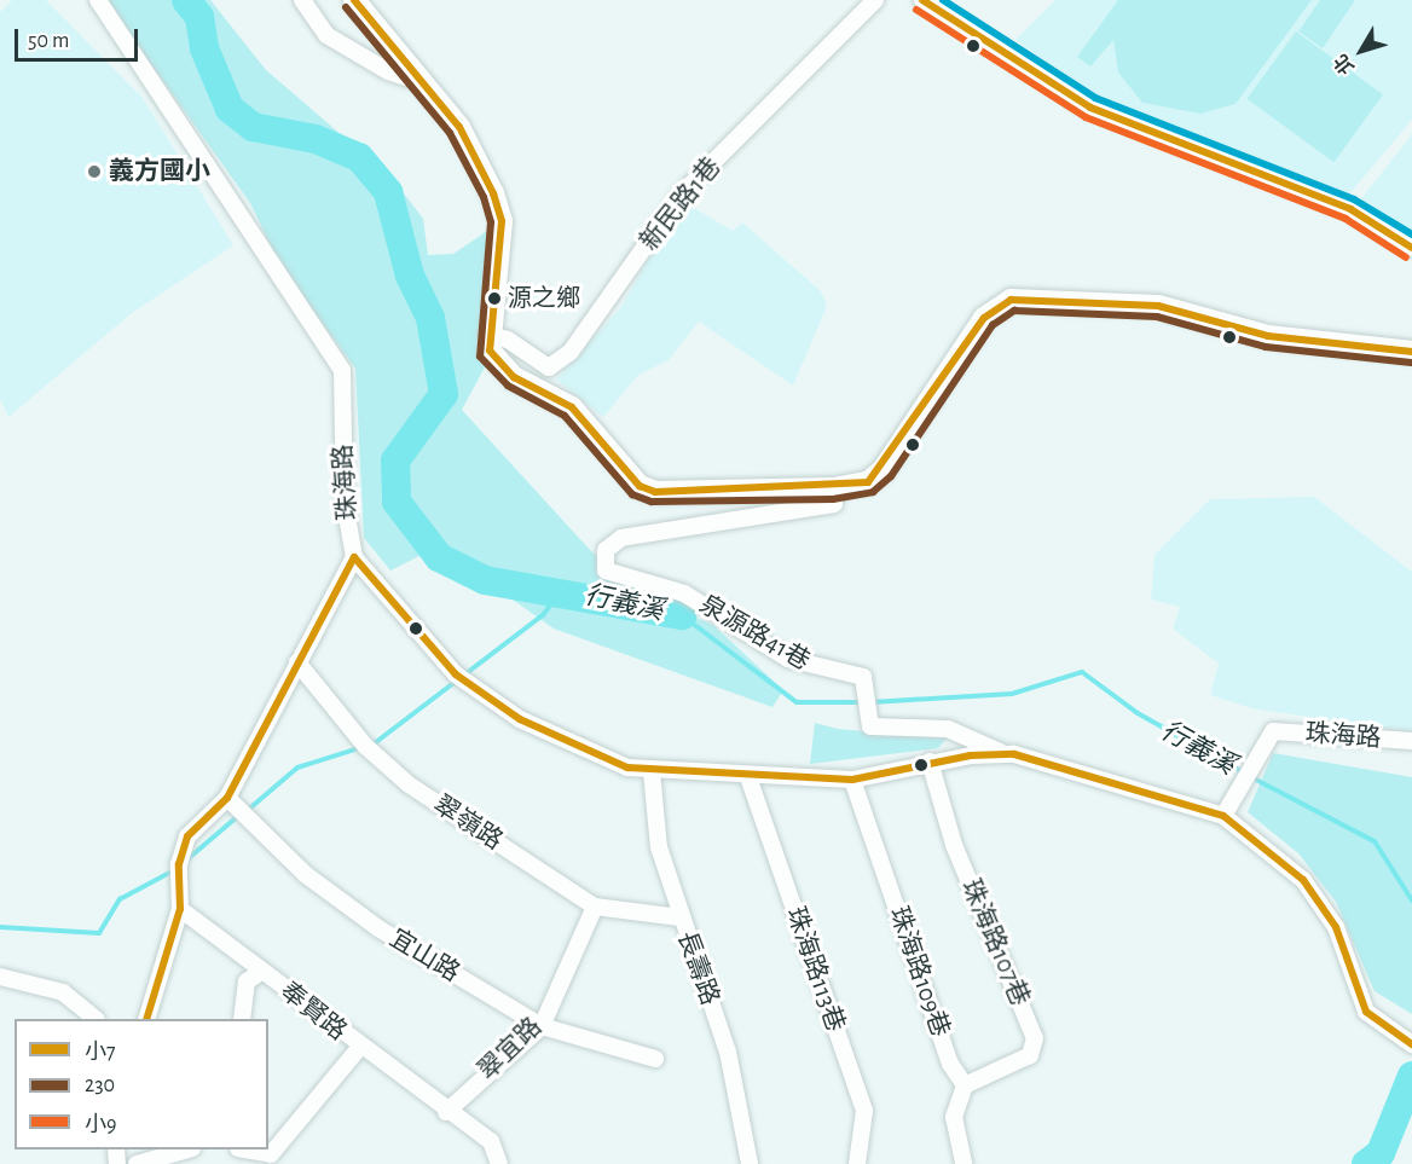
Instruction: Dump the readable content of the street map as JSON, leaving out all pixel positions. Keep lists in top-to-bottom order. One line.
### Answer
{"streets":{"street":["新民路1巷","珠海路","泉源路41巷","翠嶺路","珠海路107巷","宜山路","長壽路","珠海路113巷","珠海路109巷","奉賢路","翠宜路"]},"crossings":[["珠海路","泉源路41巷"],["珠海路","珠海路107巷"],["珠海路","長壽路"],["珠海路","珠海路113巷"],["珠海路","珠海路109巷"],["翠嶺路","長壽路"],["翠嶺路","翠宜路"],["珠海路107巷","珠海路109巷"],["宜山路","翠宜路"],["奉賢路","翠宜路"]],"water":["行義溪"],"places":["義方國小","源之鄉"],"lines":["transit line 小7","transit line 230","transit line 小9"],"legend":["小7","230","小9"],"scale_bar":"50 m","north":"bottom left"}
